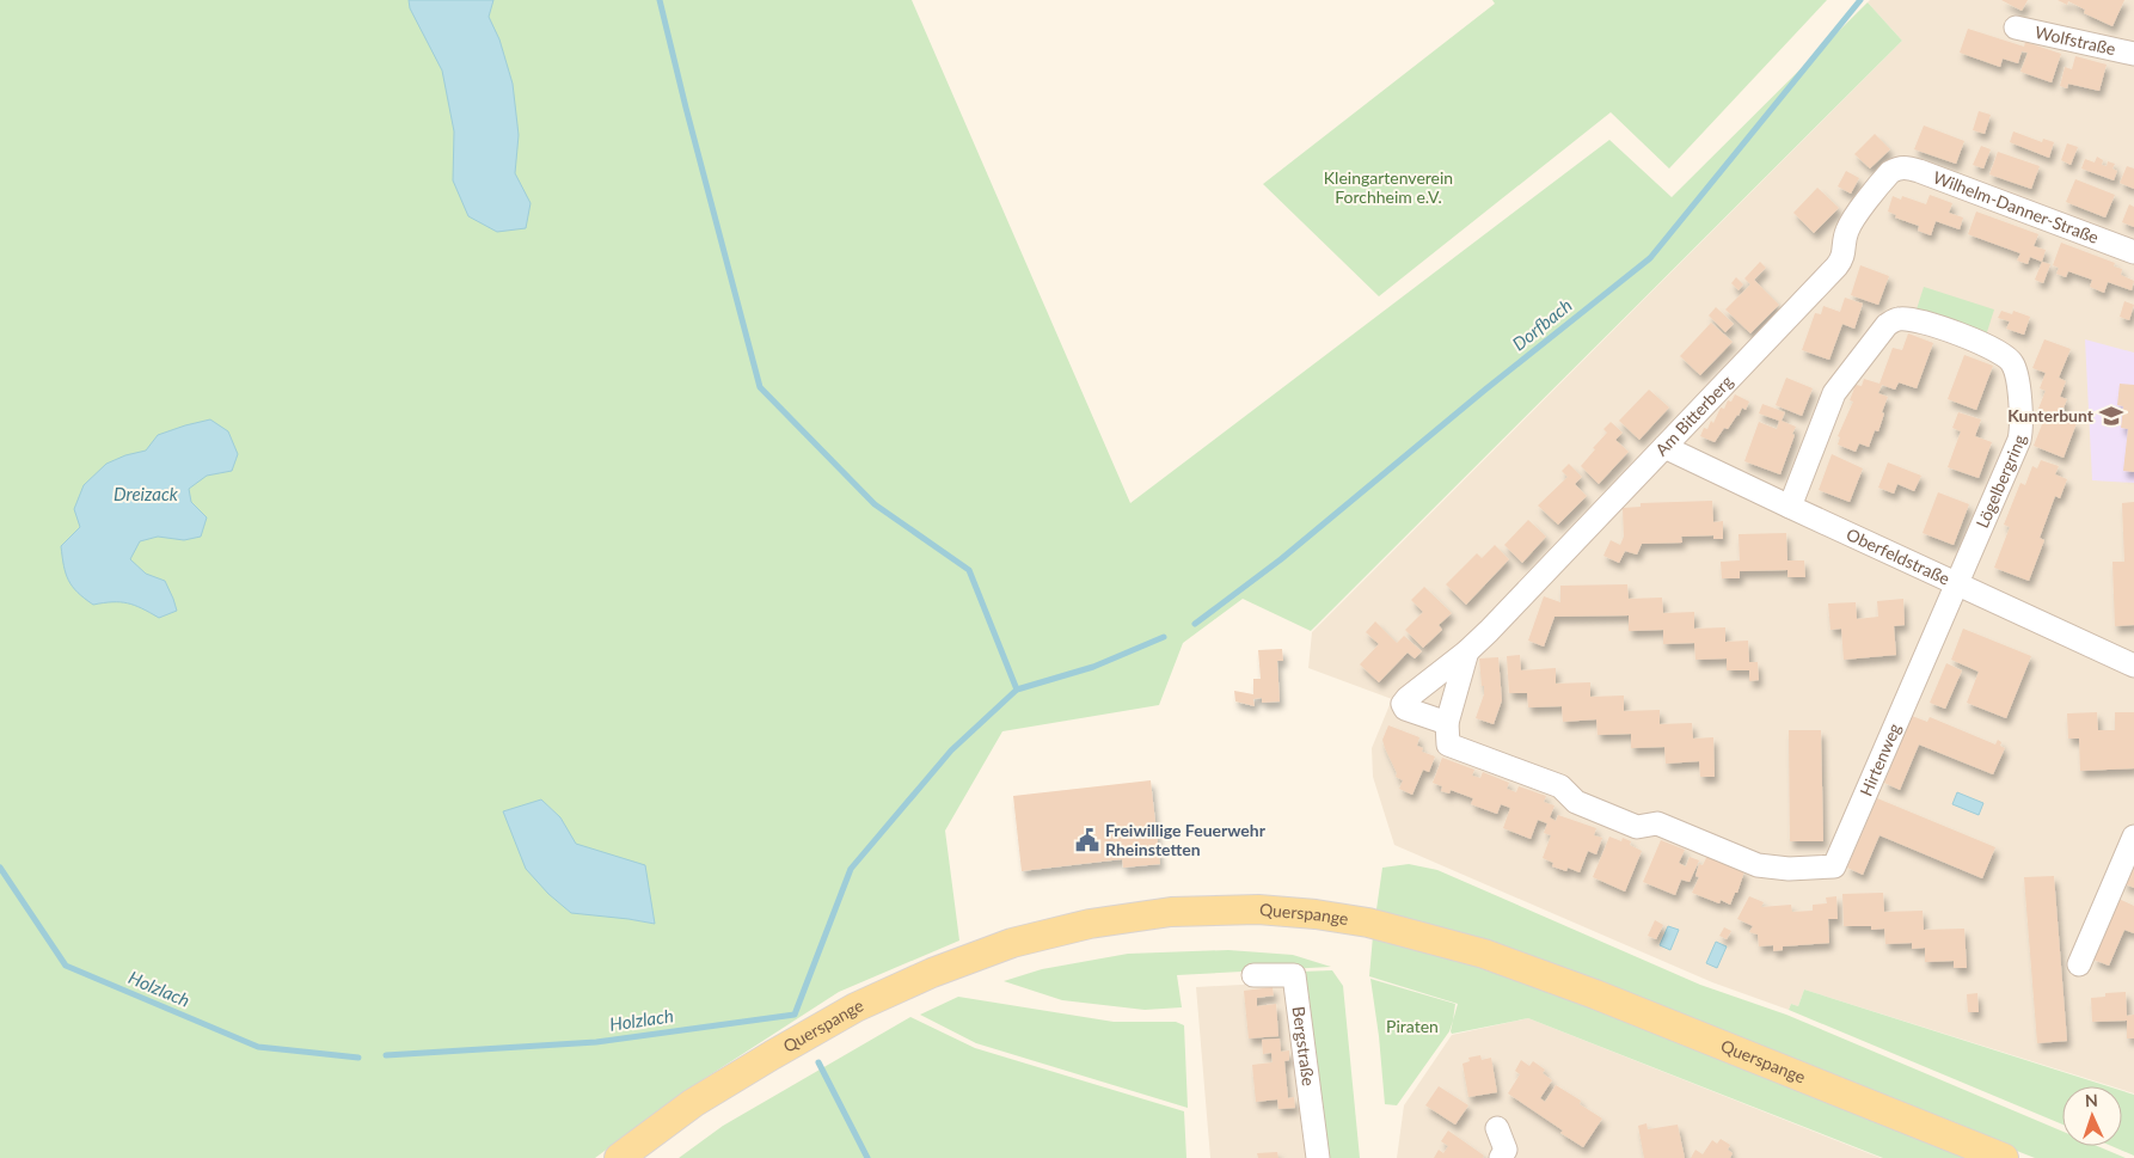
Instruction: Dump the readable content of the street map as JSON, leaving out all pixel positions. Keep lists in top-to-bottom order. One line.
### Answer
{"streets":{"main road":["Querspange"],"street":["Wolfstraße","Wilhelm-Danner-Straße","Am Bitterberg","Lögelbergring","Oberfeldstraße","Hirtenweg","Bergstraße"]},"crossings":[["Wilhelm-Danner-Straße","Am Bitterberg"],["Am Bitterberg","Oberfeldstraße"],["Am Bitterberg","Hirtenweg"],["Lögelbergring","Oberfeldstraße"],["Lögelbergring","Hirtenweg"],["Oberfeldstraße","Hirtenweg"]],"water":["Dorfbach","Dreizack","Holzlach"],"parks":["Kleingartenverein Forchheim e.V.","Piraten"],"places":{"school or university":["Kunterbunt"],"public building":["Freiwillige Feuerwehr Rheinstetten"]},"north":"top"}
